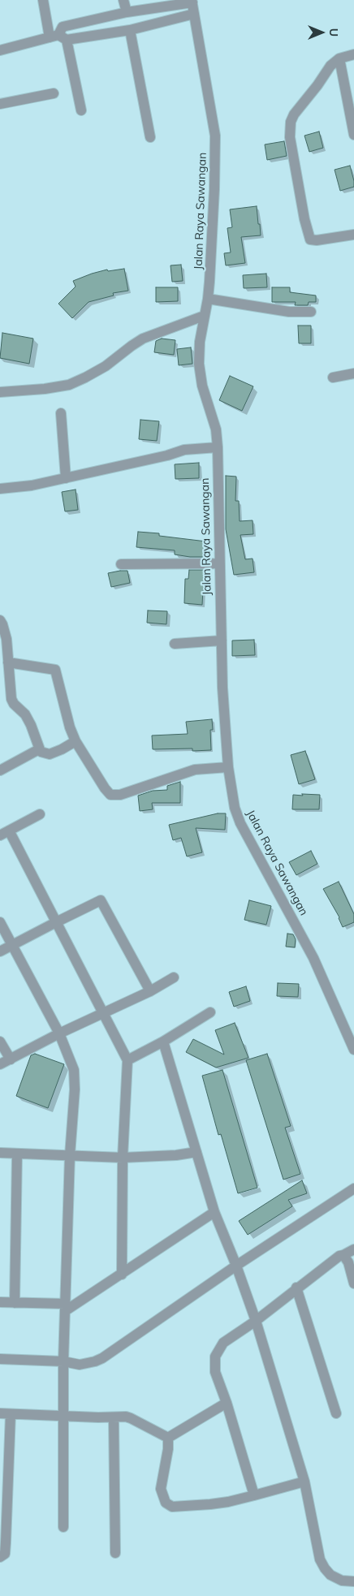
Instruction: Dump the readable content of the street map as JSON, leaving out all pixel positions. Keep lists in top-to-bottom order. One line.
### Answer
{"streets":{"street":["Jalan Raya Sawangan"]},"north":"right"}
